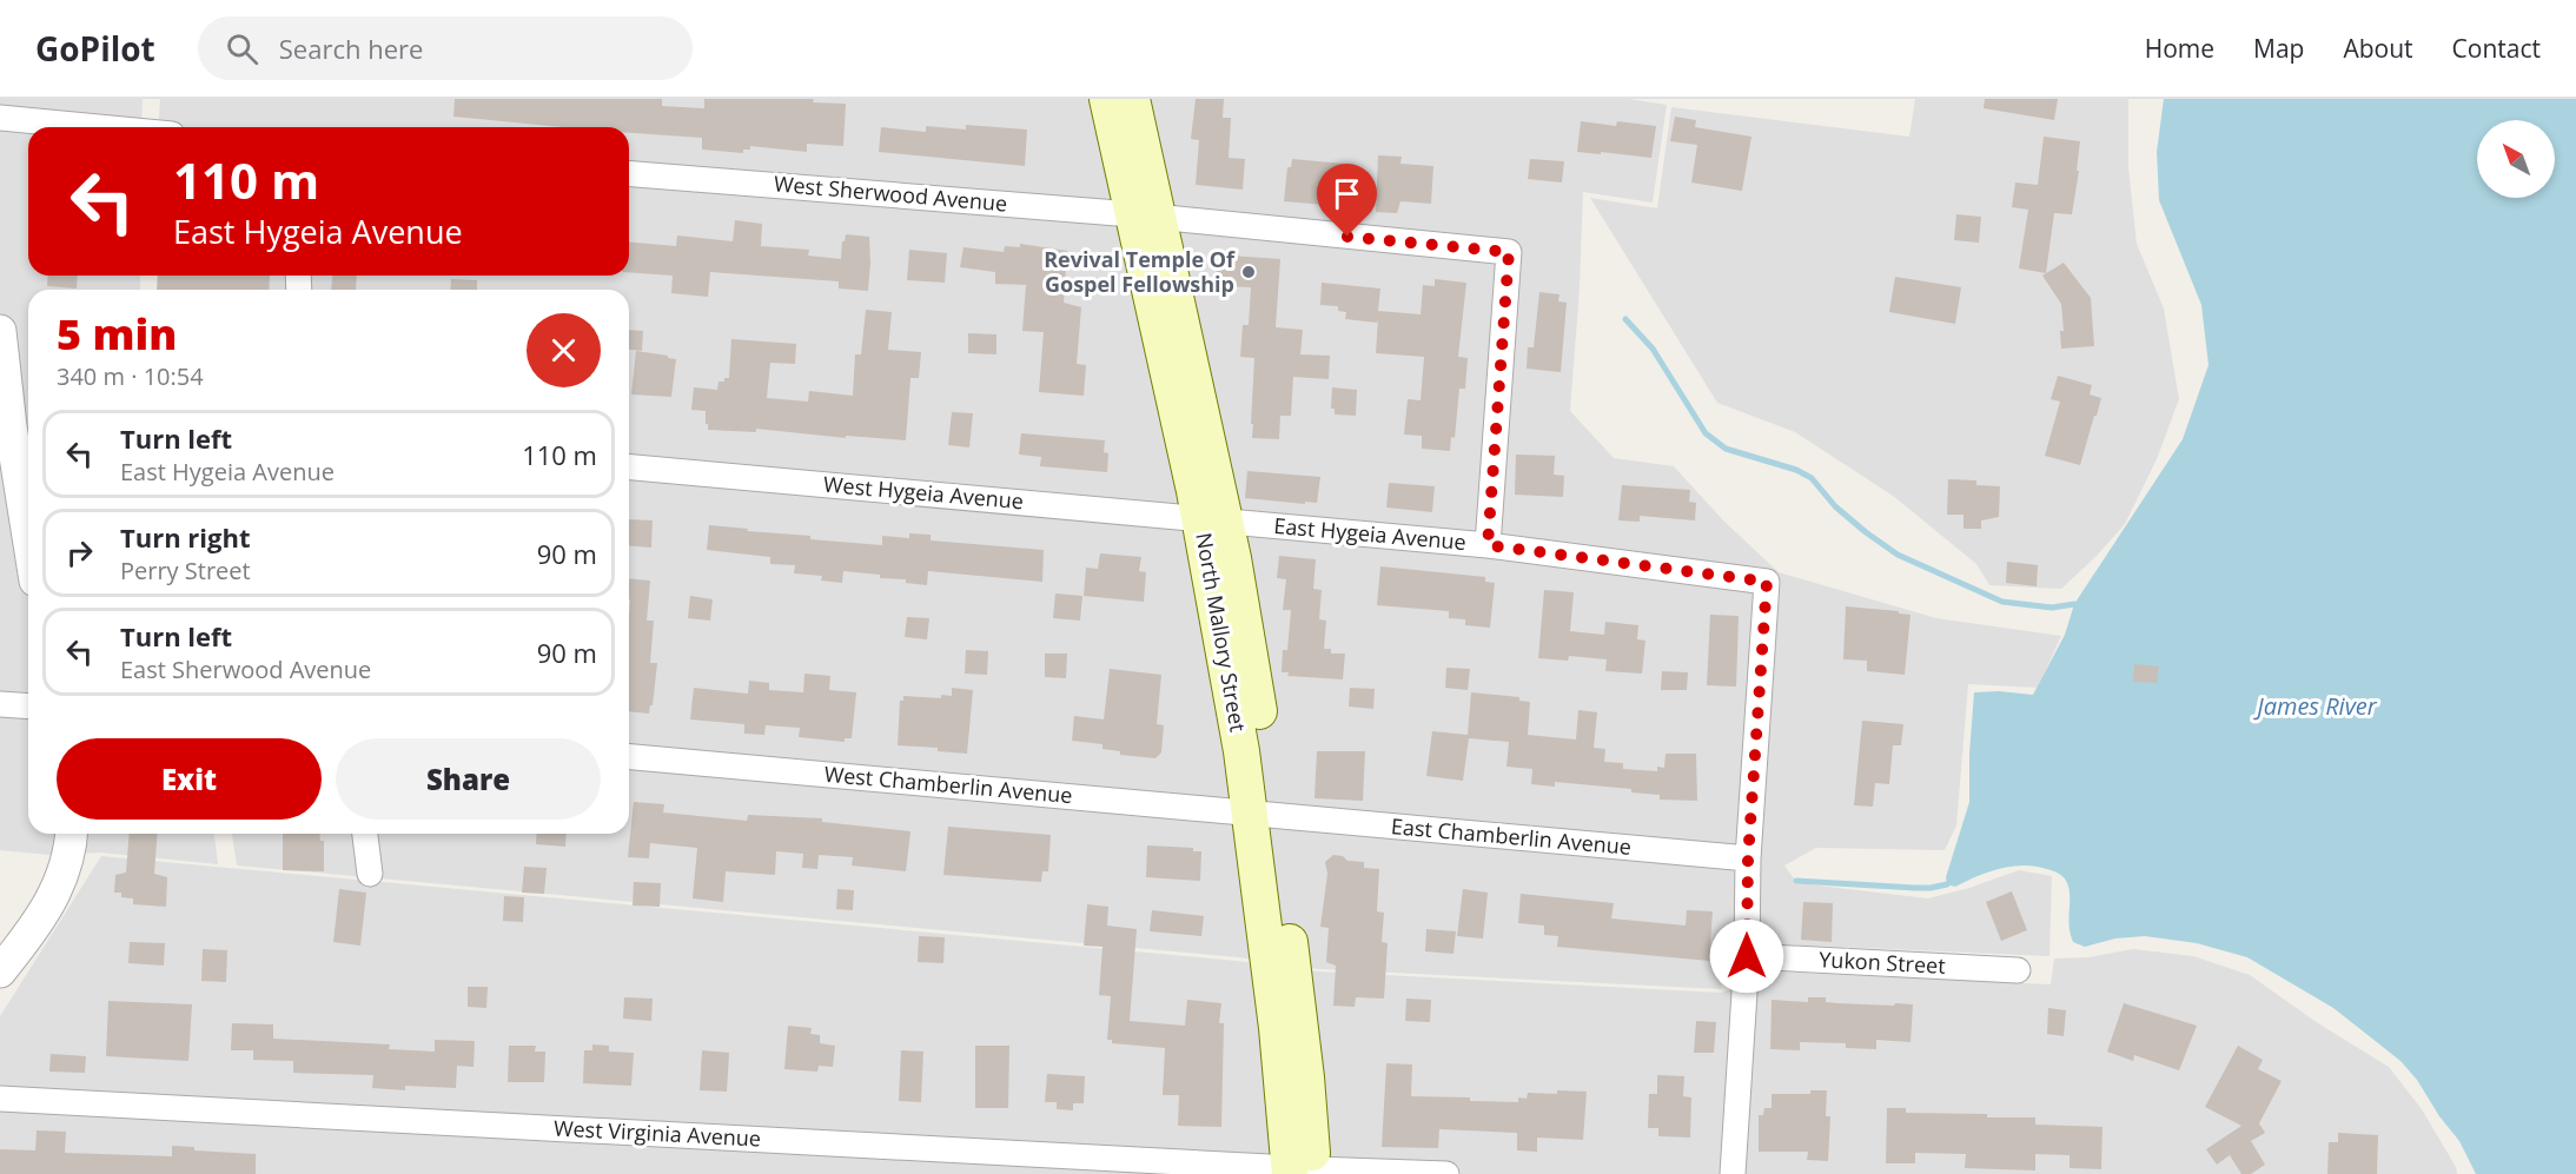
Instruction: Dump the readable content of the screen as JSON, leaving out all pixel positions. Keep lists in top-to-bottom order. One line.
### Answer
{"streets":{"main road":["North Mallory Street"],"street":["West Sherwood Avenue","West Hygeia Avenue","East Hygeia Avenue","West Chamberlin Avenue","East Chamberlin Avenue","Yukon Street","West Virginia Avenue"]},"crossings":[["West Sherwood Avenue","East Hygeia Avenue"],["West Sherwood Avenue","North Mallory Street"],["West Hygeia Avenue","East Hygeia Avenue"],["West Hygeia Avenue","North Mallory Street"],["East Hygeia Avenue","North Mallory Street"],["East Hygeia Avenue","East Chamberlin Avenue"],["North Mallory Street","West Chamberlin Avenue"],["North Mallory Street","East Chamberlin Avenue"],["North Mallory Street","West Virginia Avenue"],["West Chamberlin Avenue","East Chamberlin Avenue"]],"water":["James River"],"places":["Revival Temple Of Gospel Fellowship"],"north":"top left","page":{"header":"GoPilot","search":"Search here","nav":["Home","Map","About","Contact"],"turn":["110 m","East Hygeia Avenue"],"heading":["5 min","340 m · 10:54"],"list":[{"name":"Turn left","note":"East Hygeia Avenue","value":"110 m"},{"name":"Turn right","note":"Perry Street","value":"90 m"},{"name":"Turn left","note":"East Sherwood Avenue","value":"90 m"}],"buttons":["Exit","Share"]}}
